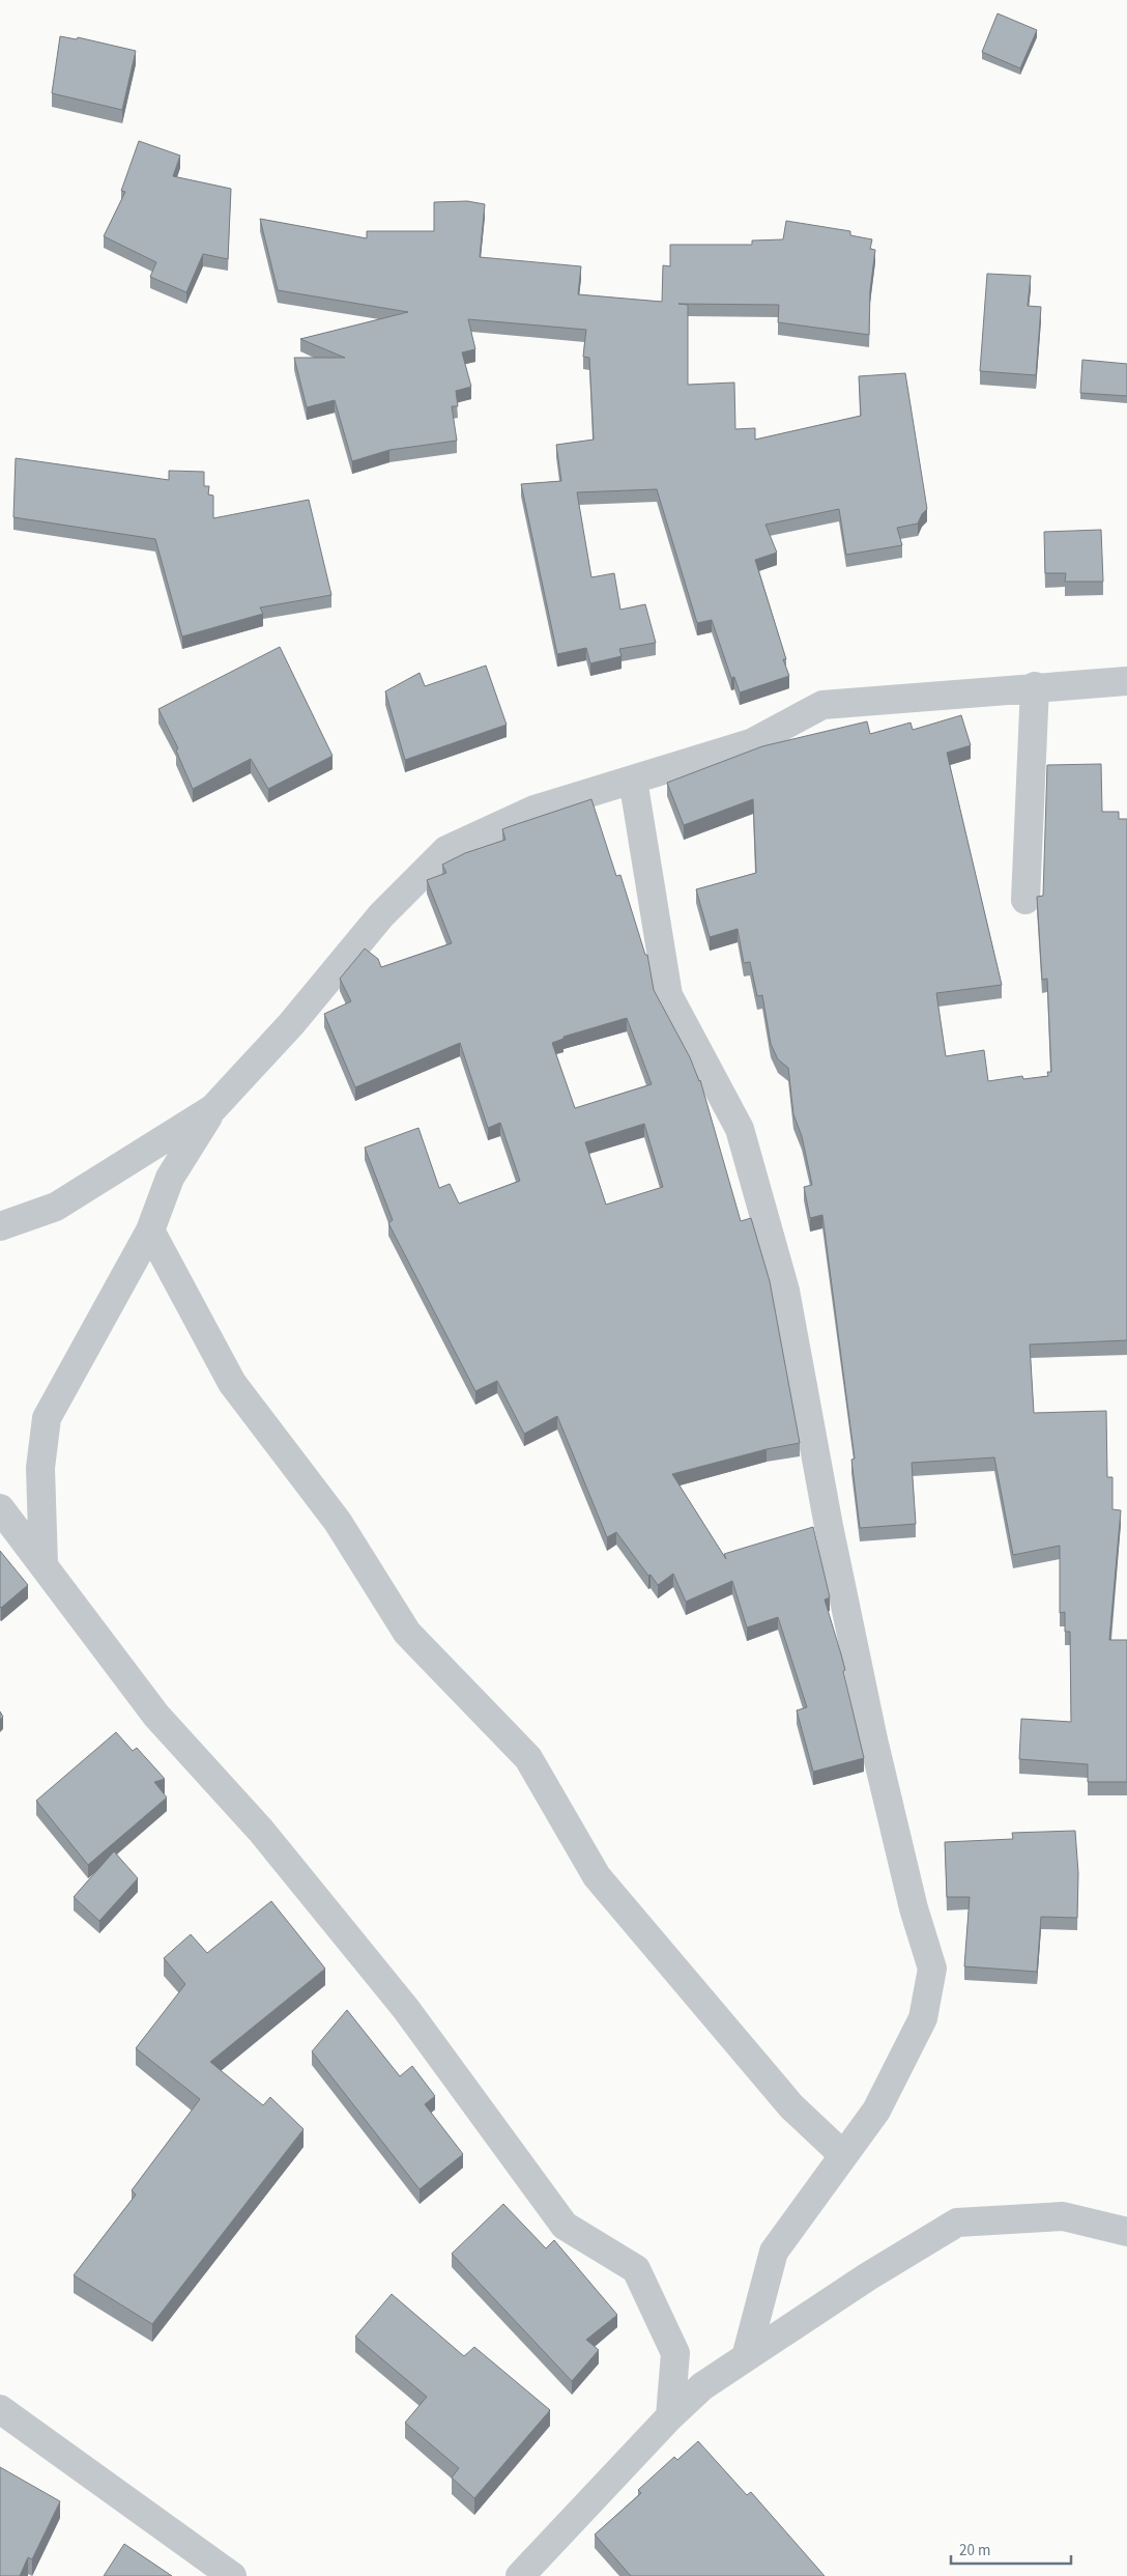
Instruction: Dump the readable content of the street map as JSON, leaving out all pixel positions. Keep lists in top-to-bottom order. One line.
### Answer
{"scale_bar":"20 m"}
